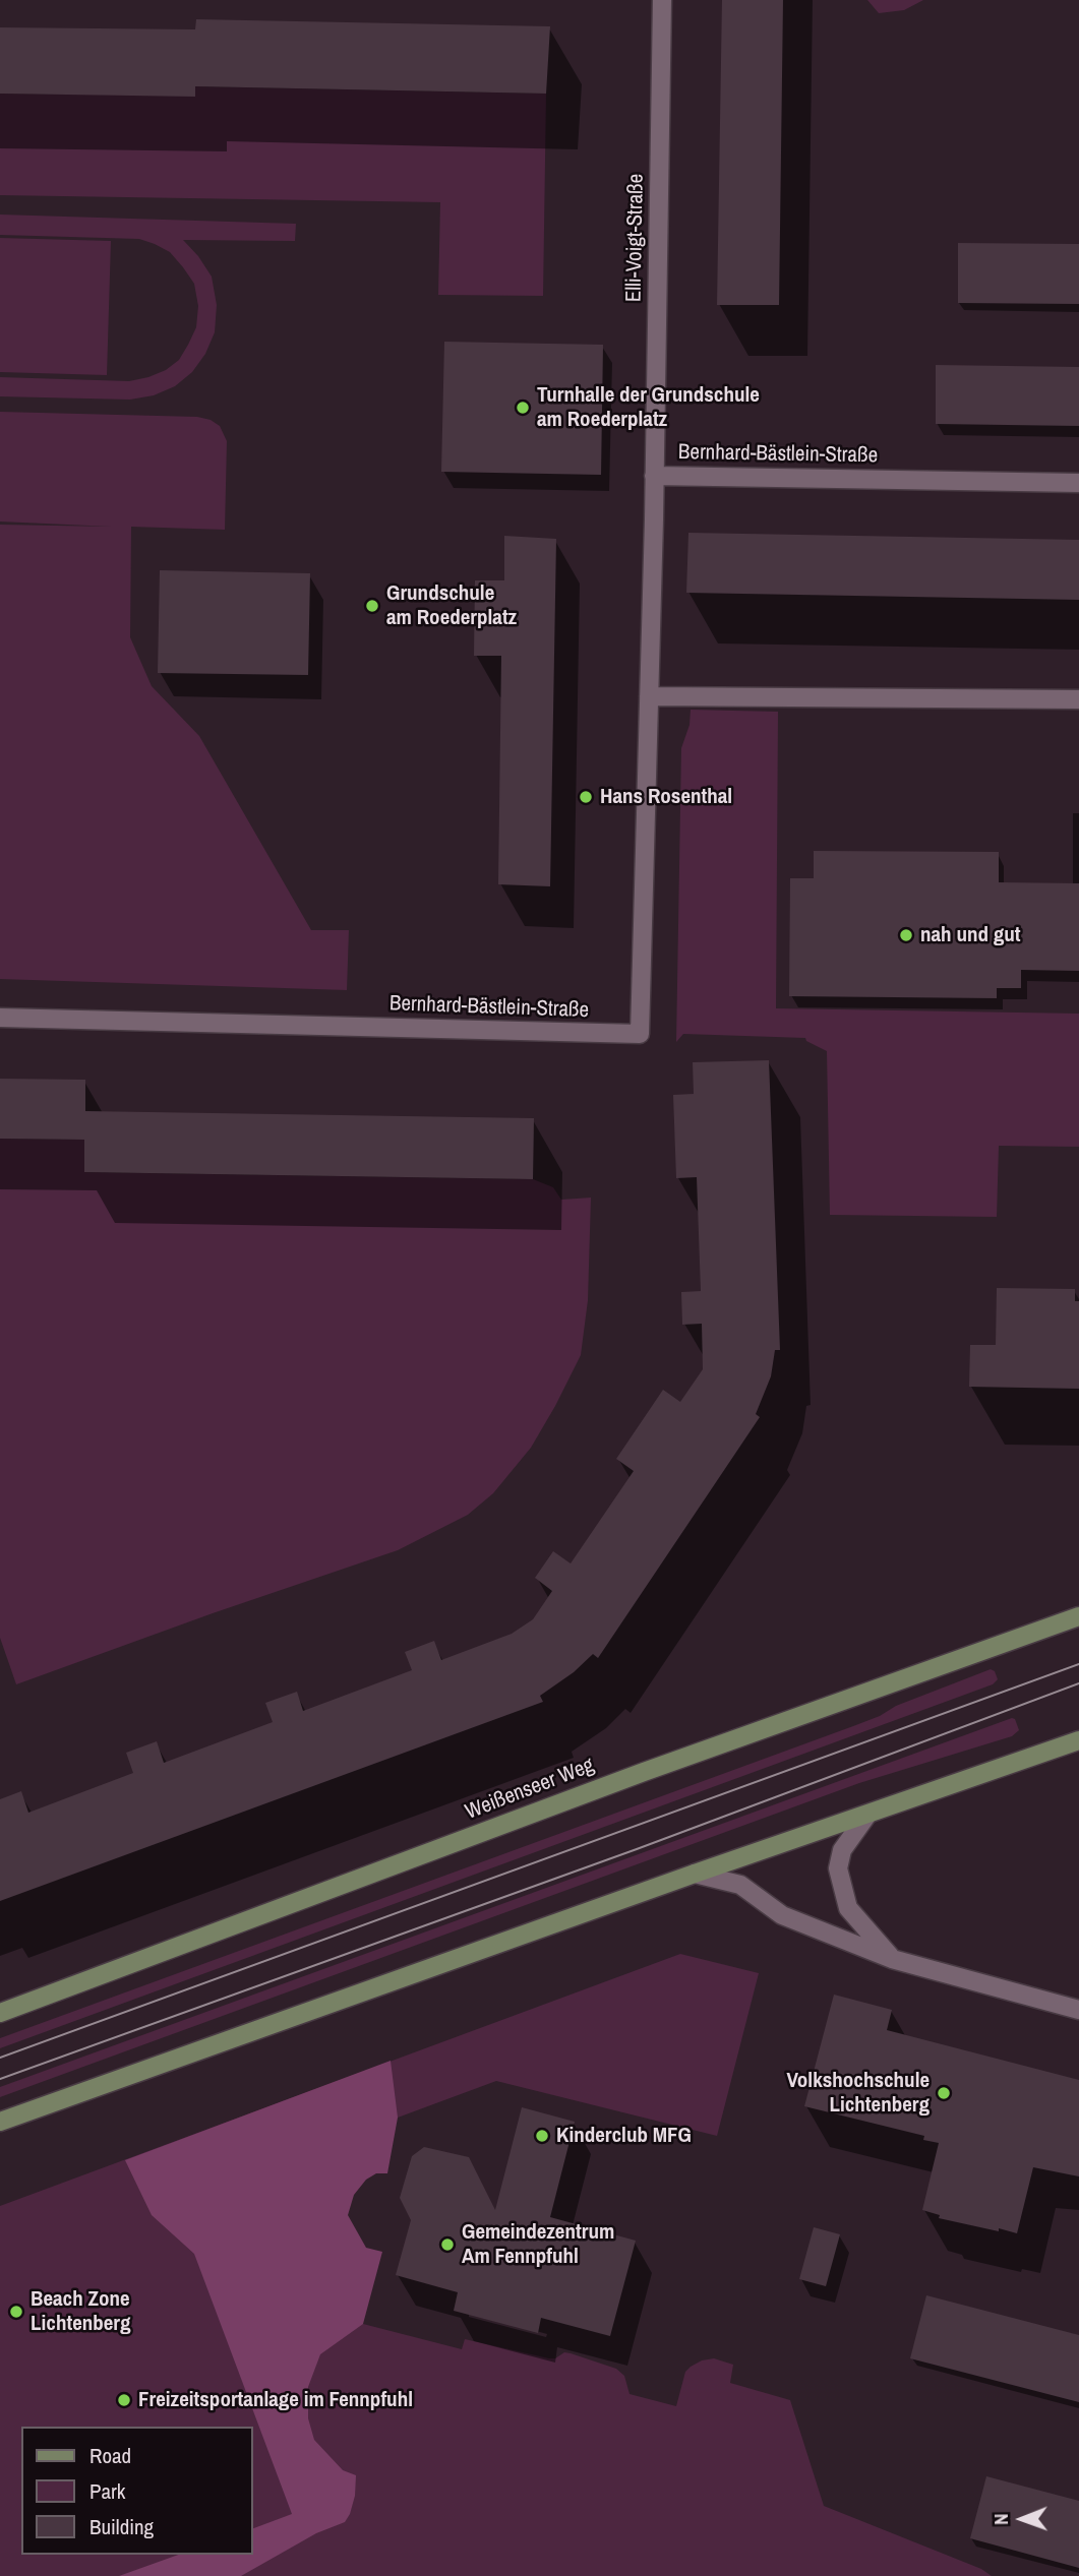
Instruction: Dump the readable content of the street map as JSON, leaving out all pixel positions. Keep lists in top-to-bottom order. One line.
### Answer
{"streets":{"main road":["Weißenseer Weg"],"street":["Elli-Voigt-Straße","Bernhard-Bästlein-Straße"]},"crossings":[["Elli-Voigt-Straße","Bernhard-Bästlein-Straße"]],"places":["Turnhalle der Grundschule am Roederplatz","Grundschule am Roederplatz","Hans Rosenthal","nah und gut","Volkshochschule Lichtenberg","Kinderclub MFG","Gemeindezentrum Am Fennpfuhl","Beach Zone Lichtenberg","Freizeitsportanlage im Fennpfuhl"],"legend":["Road","Park","Building"],"north":"left"}
